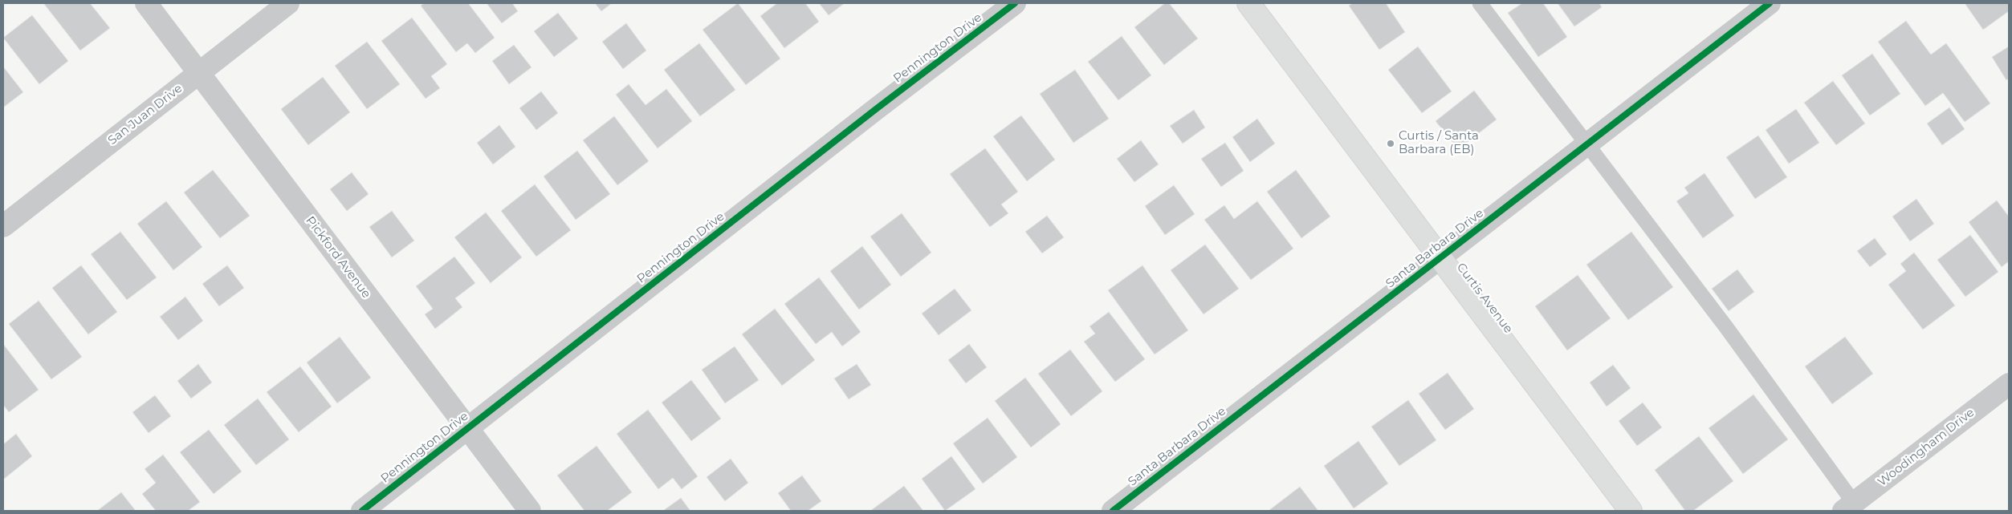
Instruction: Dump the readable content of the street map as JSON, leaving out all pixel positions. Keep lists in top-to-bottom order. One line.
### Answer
{"streets":{"street":["Pennington Drive","San Juan Drive","Santa Barbara Drive","Pickford Avenue","Curtis Avenue","Woodingham Drive"]},"crossings":[["Pennington Drive","Pickford Avenue"],["San Juan Drive","Pickford Avenue"],["Santa Barbara Drive","Curtis Avenue"]],"places":["Curtis / Santa Barbara (EB)"]}
